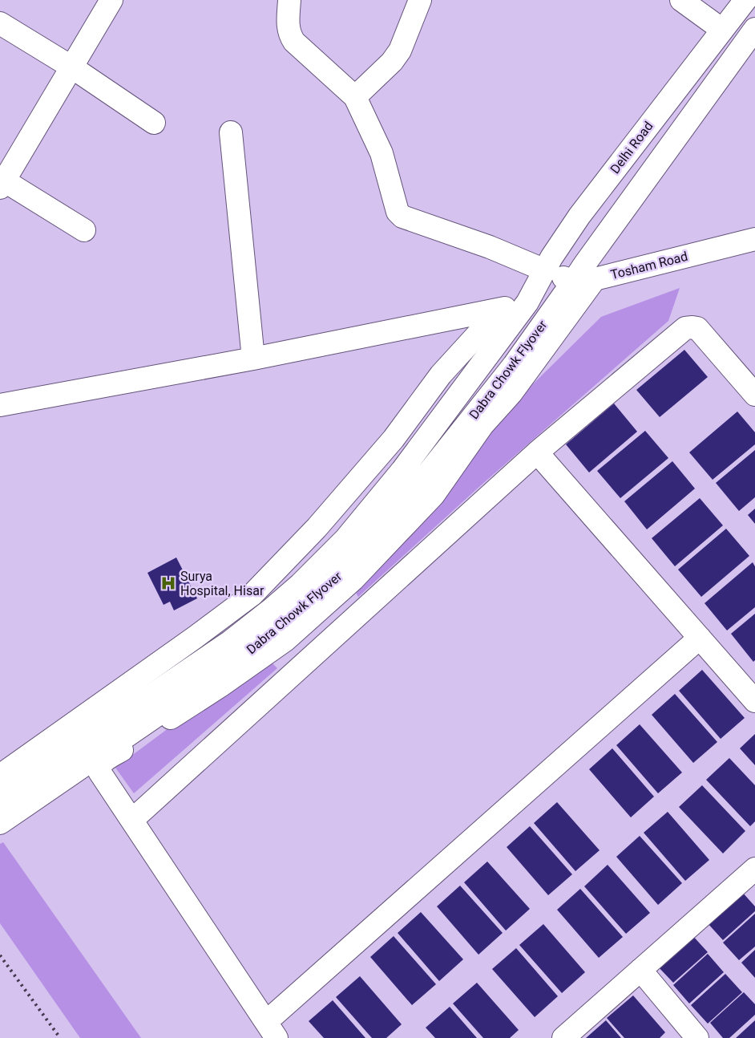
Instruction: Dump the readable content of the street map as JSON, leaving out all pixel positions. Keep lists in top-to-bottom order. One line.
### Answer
{"streets":{"street":["Delhi Road","Tosham Road","Dabra Chowk Flyover"]},"crossings":[["Delhi Road","Dabra Chowk Flyover"],["Tosham Road","Dabra Chowk Flyover"]],"places":{"hospital":["Surya Hospital, Hisar"]}}
